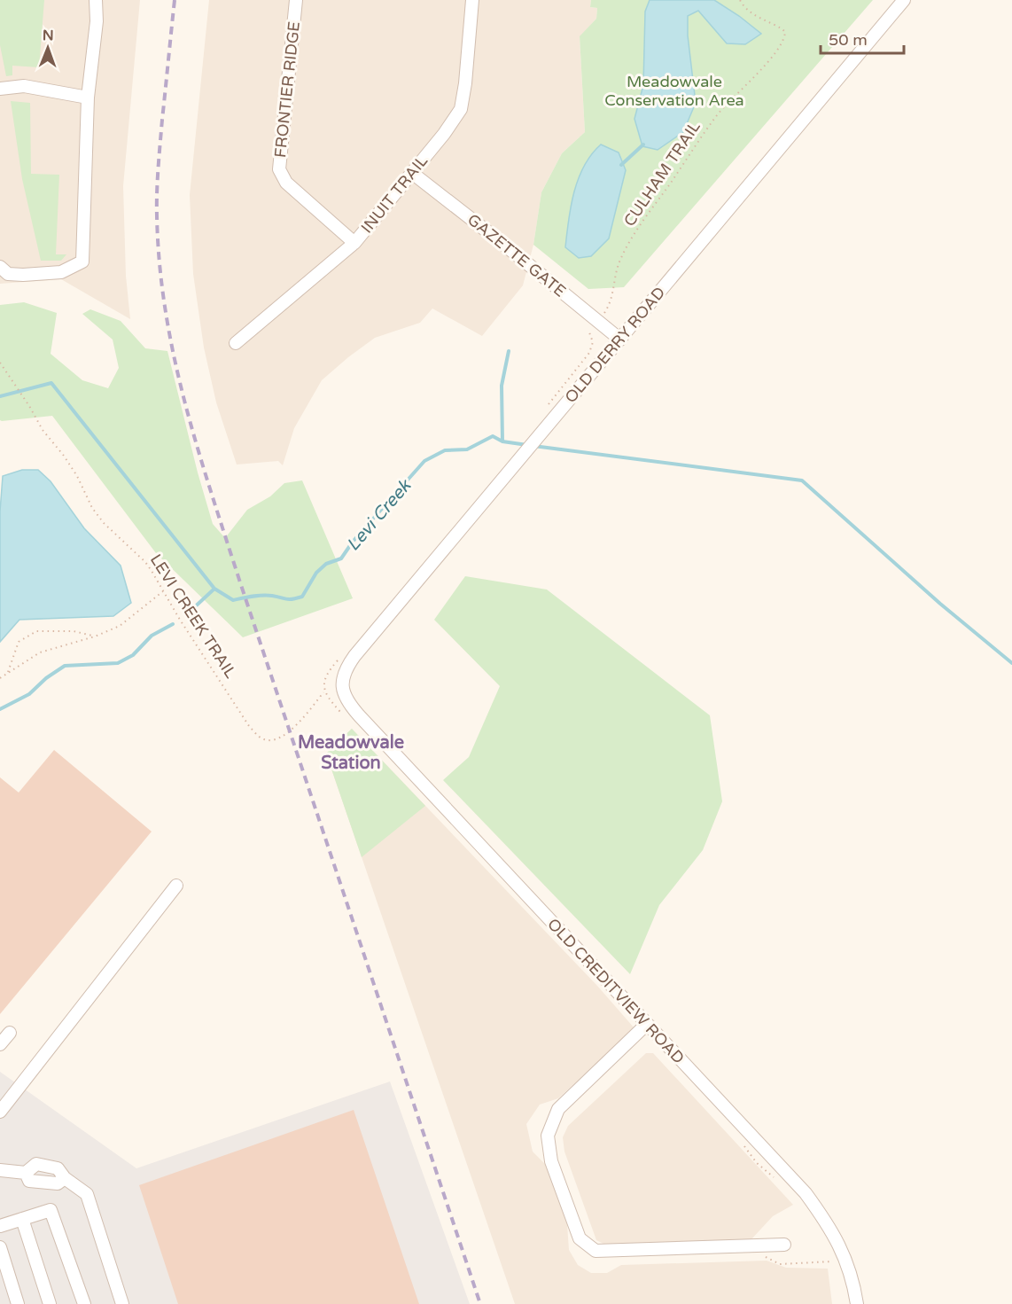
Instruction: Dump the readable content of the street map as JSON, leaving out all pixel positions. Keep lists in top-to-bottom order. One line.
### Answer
{"streets":{"street":["FRONTIER RIDGE","INUIT TRAIL","GAZETTE GATE","OLD DERRY ROAD","OLD CREDITVIEW ROAD"],"path":["CULHAM TRAIL","LEVI CREEK TRAIL"]},"crossings":[["FRONTIER RIDGE","INUIT TRAIL"],["INUIT TRAIL","GAZETTE GATE"],["GAZETTE GATE","OLD DERRY ROAD"],["OLD DERRY ROAD","OLD CREDITVIEW ROAD"]],"districts":["Meadowvale Station"],"water":["Levi Creek"],"parks":["Meadowvale Conservation Area"],"scale_bar":"50 m","north":"top"}
